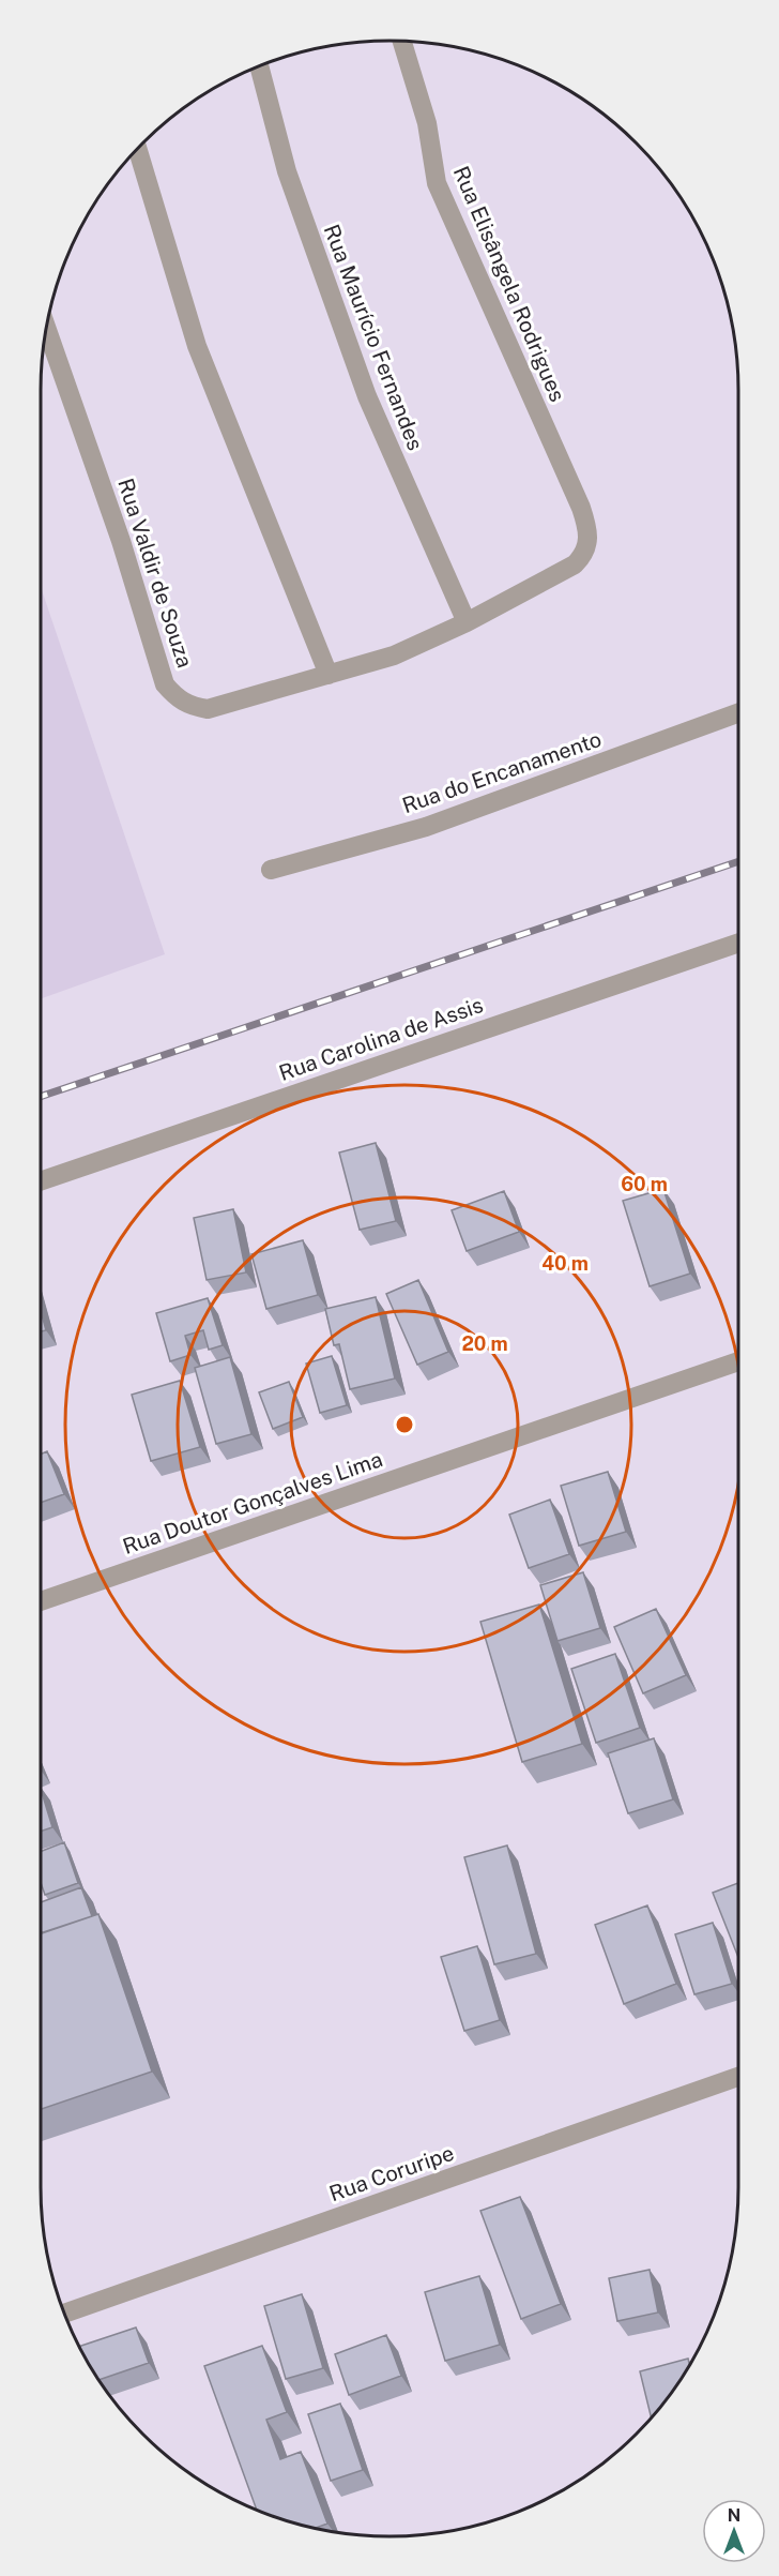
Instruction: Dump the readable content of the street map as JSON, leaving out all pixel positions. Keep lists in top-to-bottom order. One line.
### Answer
{"streets":{"street":["Rua Elisângela Rodrigues","Rua Maurício Fernandes","Rua Valdir de Souza","Rua do Encanamento","Rua Carolina de Assis","Rua Doutor Gonçalves Lima","Rua Coruripe"]},"crossings":[["Rua Elisângela Rodrigues","Rua Valdir de Souza"],["Rua Maurício Fernandes","Rua Valdir de Souza"]],"north":"top","rings":["60 m","40 m","20 m"]}
